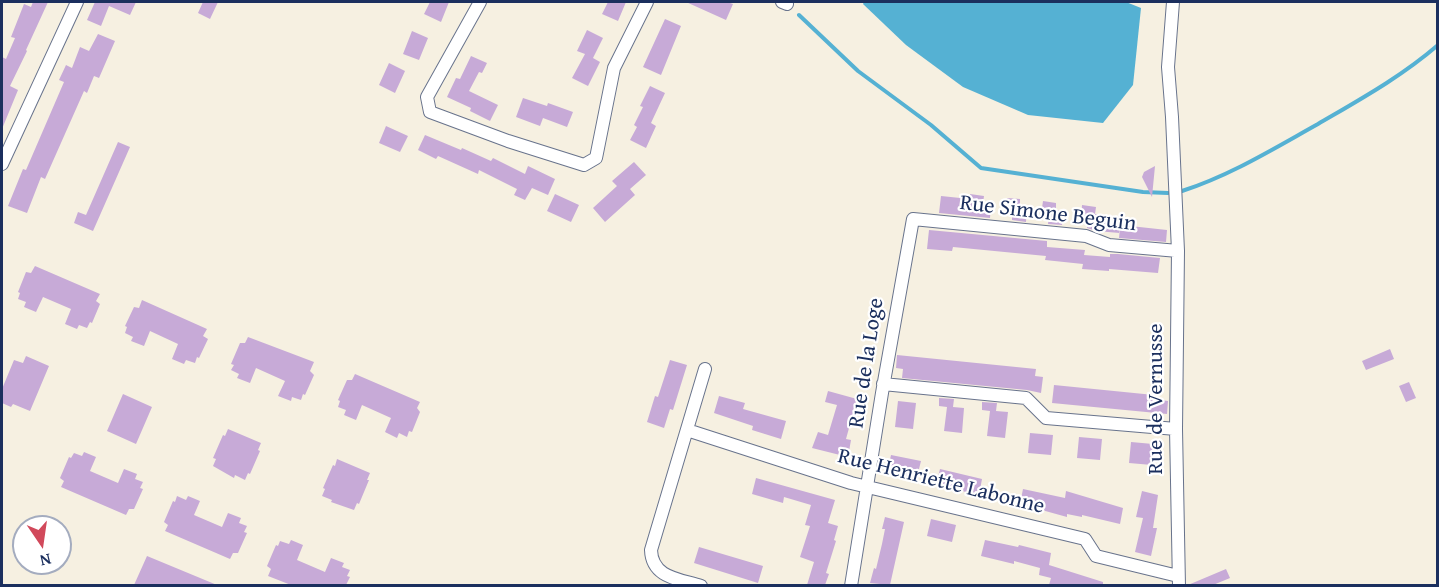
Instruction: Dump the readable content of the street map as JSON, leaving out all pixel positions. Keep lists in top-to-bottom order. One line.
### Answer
{"streets":{"street":["Rue Simone Beguin","Rue de la Loge","Rue de Vernusse","Rue Henriette Labonne"]},"crossings":[["Rue Simone Beguin","Rue de la Loge"],["Rue Simone Beguin","Rue de Vernusse"],["Rue de la Loge","Rue Henriette Labonne"],["Rue de Vernusse","Rue Henriette Labonne"]],"north":"bottom"}
